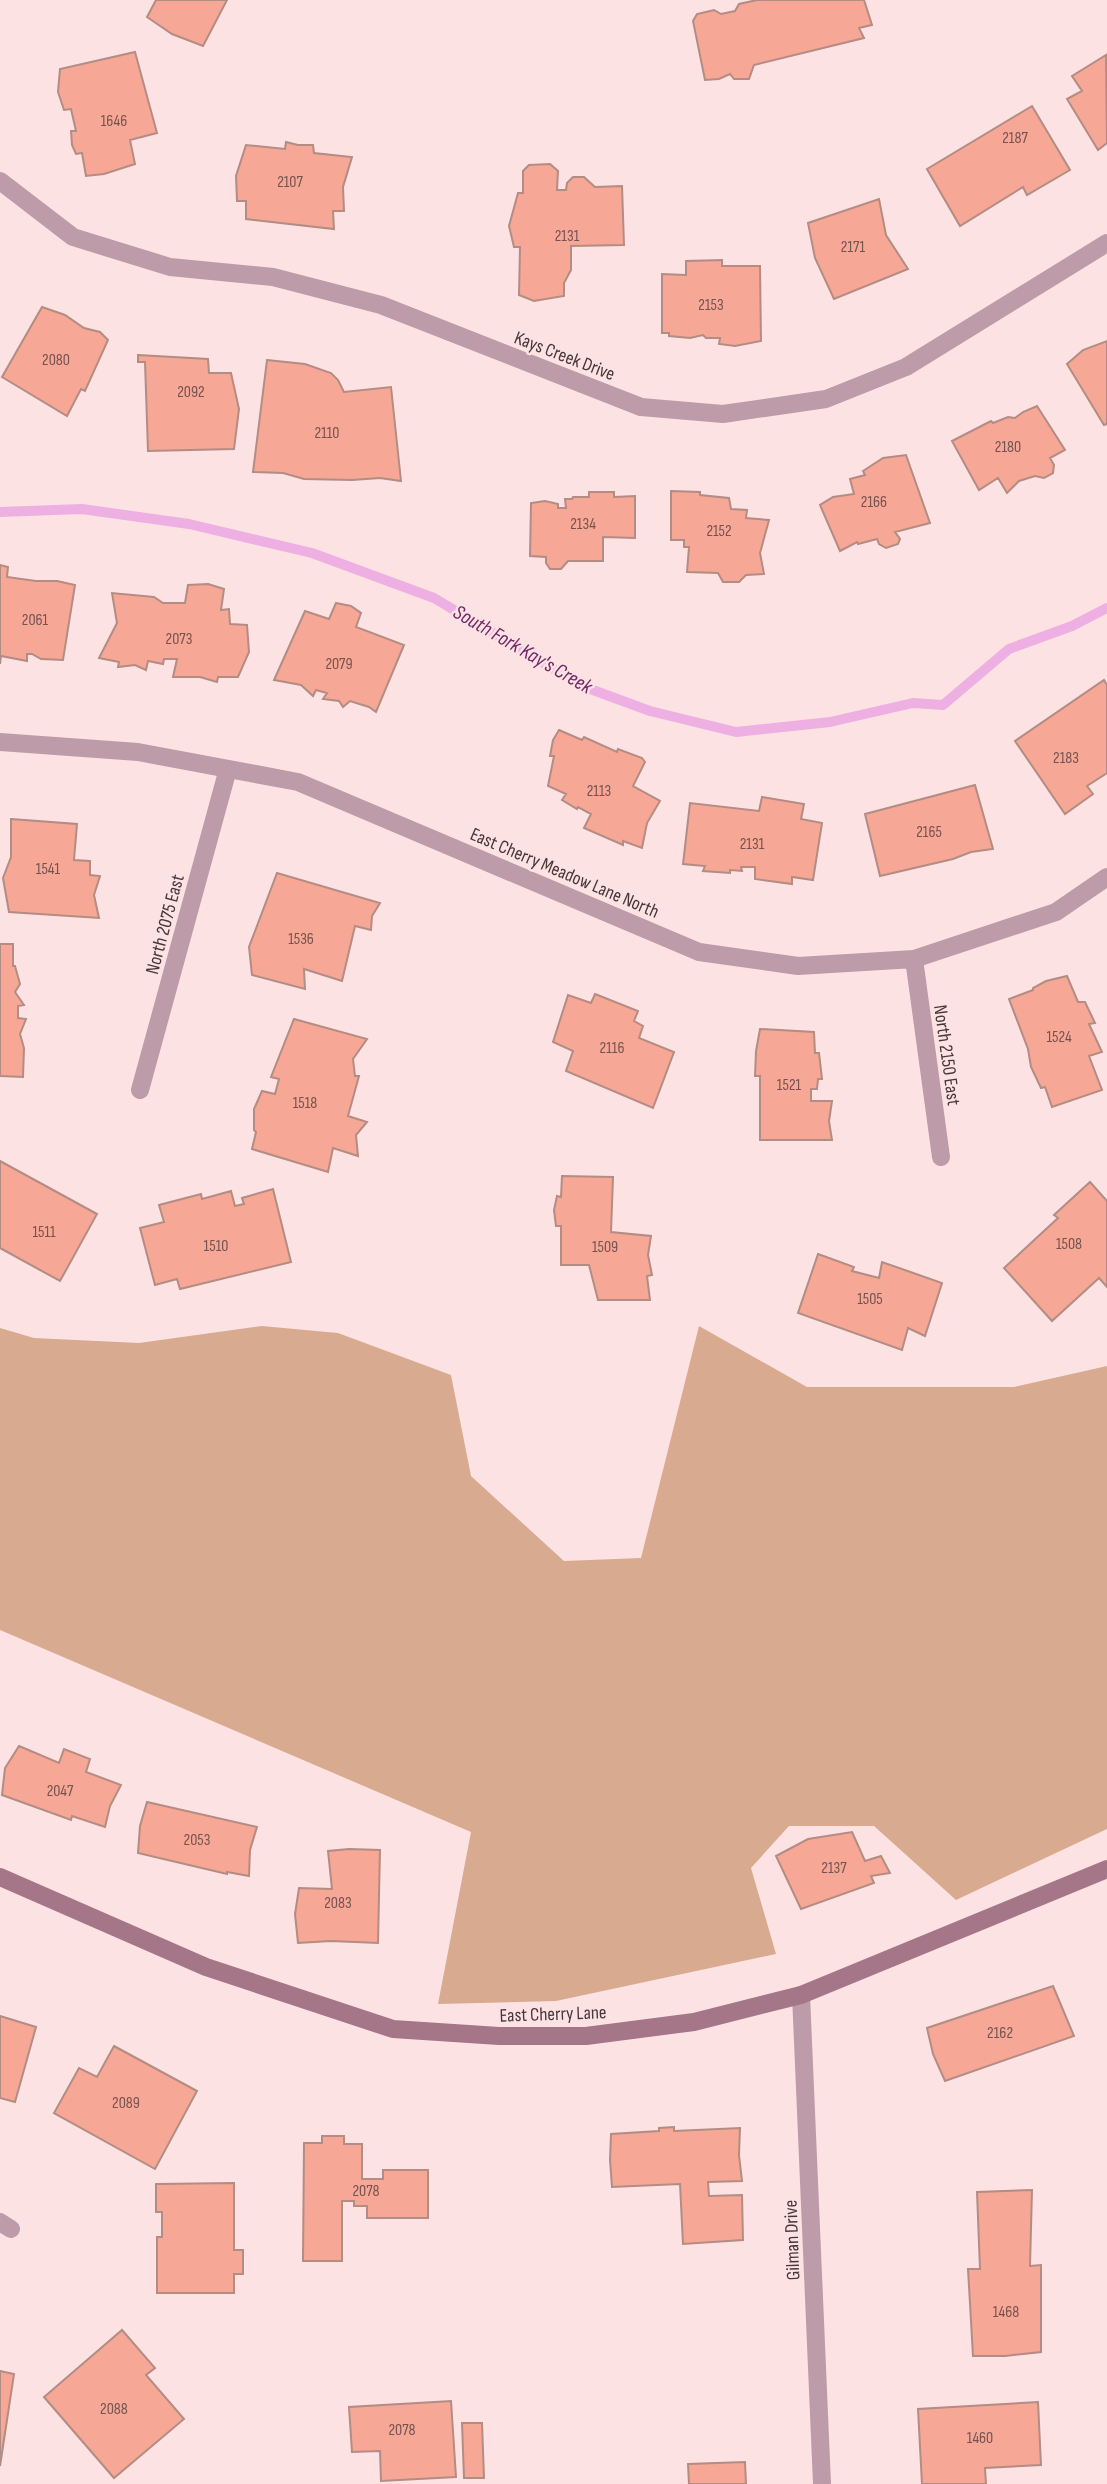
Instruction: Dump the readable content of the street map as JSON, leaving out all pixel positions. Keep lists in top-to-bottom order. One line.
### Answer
{"streets":{"street":["Kays Creek Drive","East Cherry Meadow Lane North","North 2075 East","North 2150 East","East Cherry Lane","Gilman Drive"]},"crossings":[["East Cherry Meadow Lane North","North 2075 East"],["East Cherry Meadow Lane North","North 2150 East"],["East Cherry Lane","Gilman Drive"]],"water":["South Fork Kay's Creek"],"house_numbers":["1646","2187","2107","2131","2171","2153","2080","2092","2110","2180","2166","2134","2152","2061","2073","2079","2183","2113","2165","2131","1541","1536","1524","2116","1521","1518","1511","1508","1510","1509","1505","2047","2053","2137","2083","2162","2089","2078","1468","2088","2078","1460"]}
